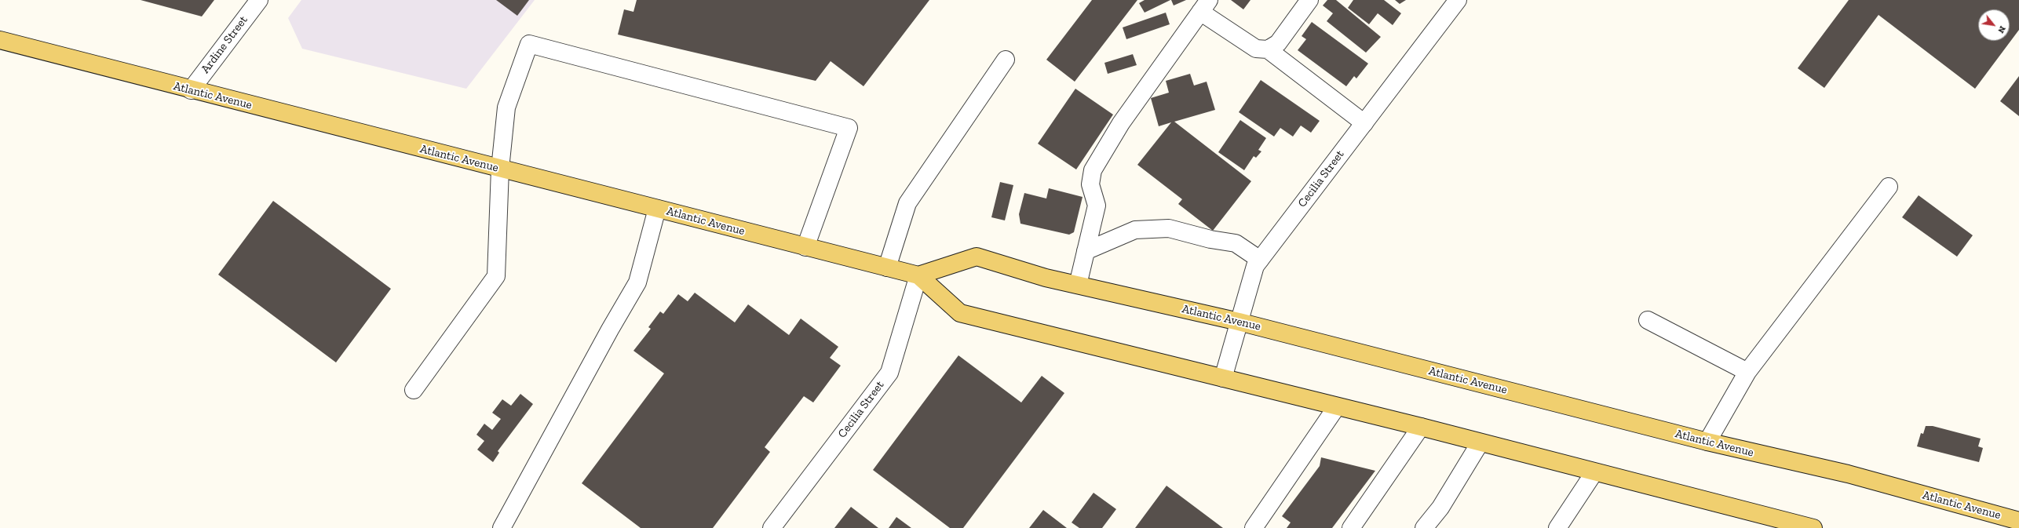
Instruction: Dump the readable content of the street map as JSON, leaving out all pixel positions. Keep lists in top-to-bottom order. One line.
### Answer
{"streets":{"main road":["Atlantic Avenue"],"street":["Ardine Street","Cecilia Street"]},"crossings":[["Ardine Street","Atlantic Avenue"],["Atlantic Avenue","Cecilia Street"]],"north":"bottom right"}
